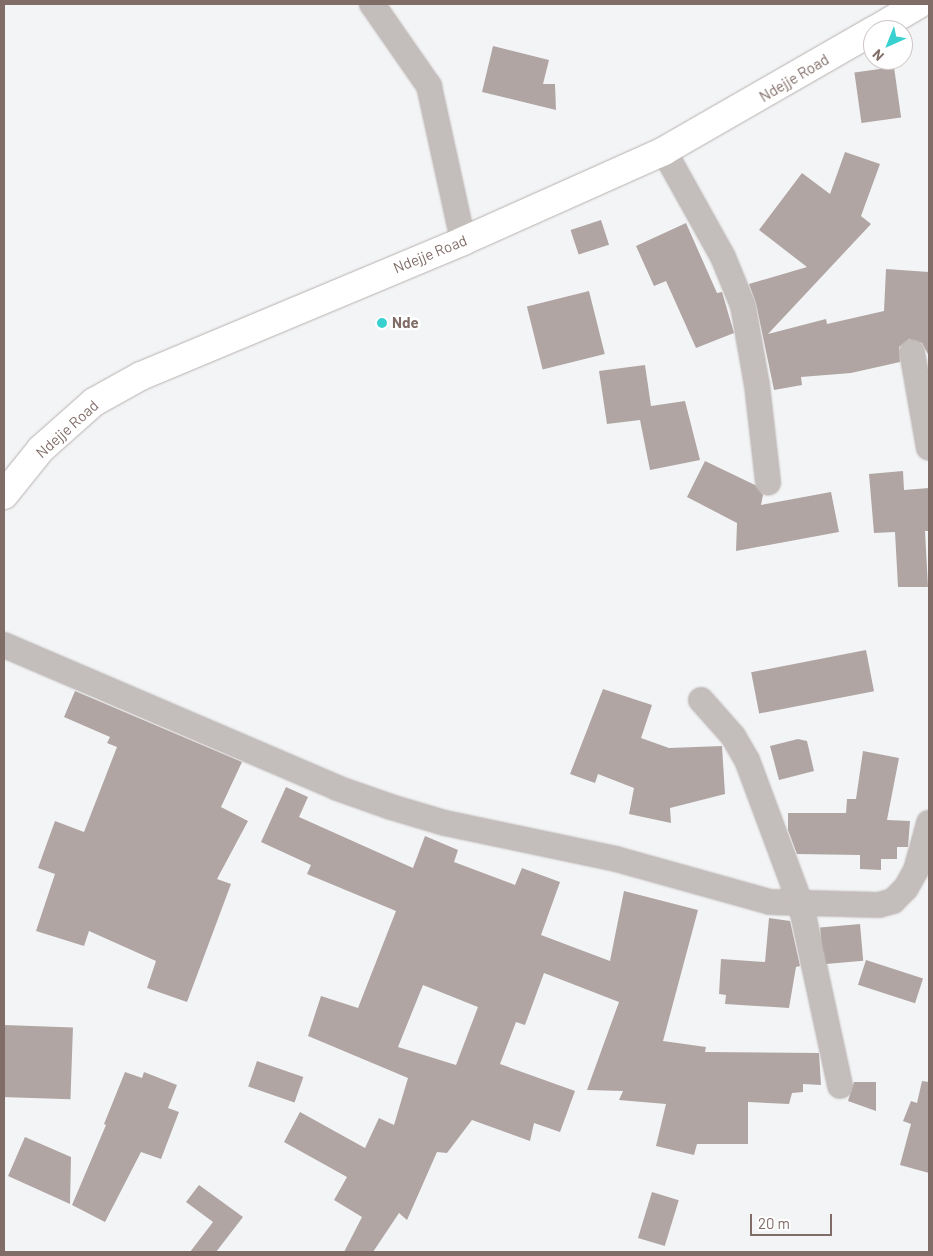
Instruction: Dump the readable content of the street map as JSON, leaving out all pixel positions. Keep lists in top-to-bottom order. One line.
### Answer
{"streets":{"street":["Ndejje Road"]},"places":["Nde"],"scale_bar":"20 m","north":"bottom left"}
